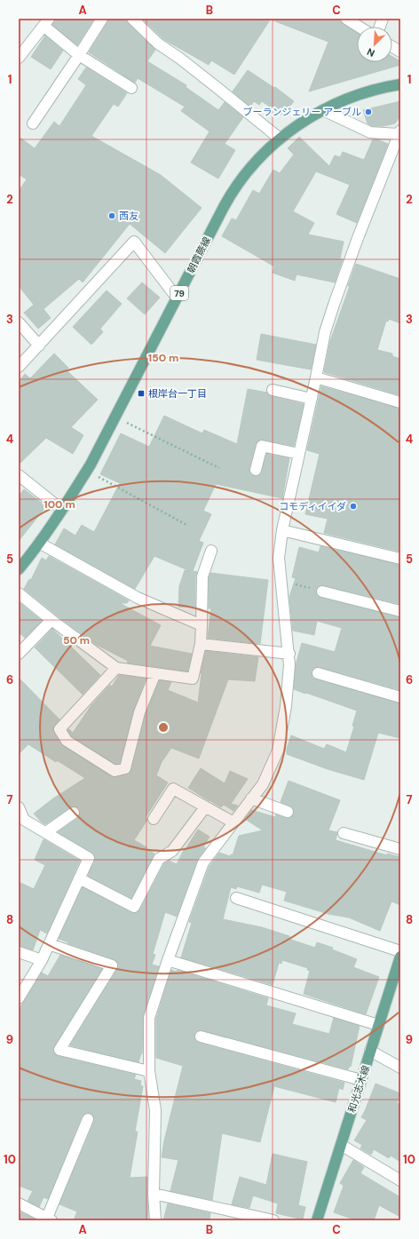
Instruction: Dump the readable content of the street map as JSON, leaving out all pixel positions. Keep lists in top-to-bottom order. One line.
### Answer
{"streets":{"main road":["朝霞蕨線","79","和光志木線"]},"places":{"other":["ブーランジェリー アーブル","西友","コモディイイダ"],"transit":["根岸台一丁目"]},"north":"bottom left","grid":{"columns":["A","B","C"],"rows":["1","2","3","4","5","6","7","8","9","10"]},"rings":["150 m","100 m","50 m"]}
